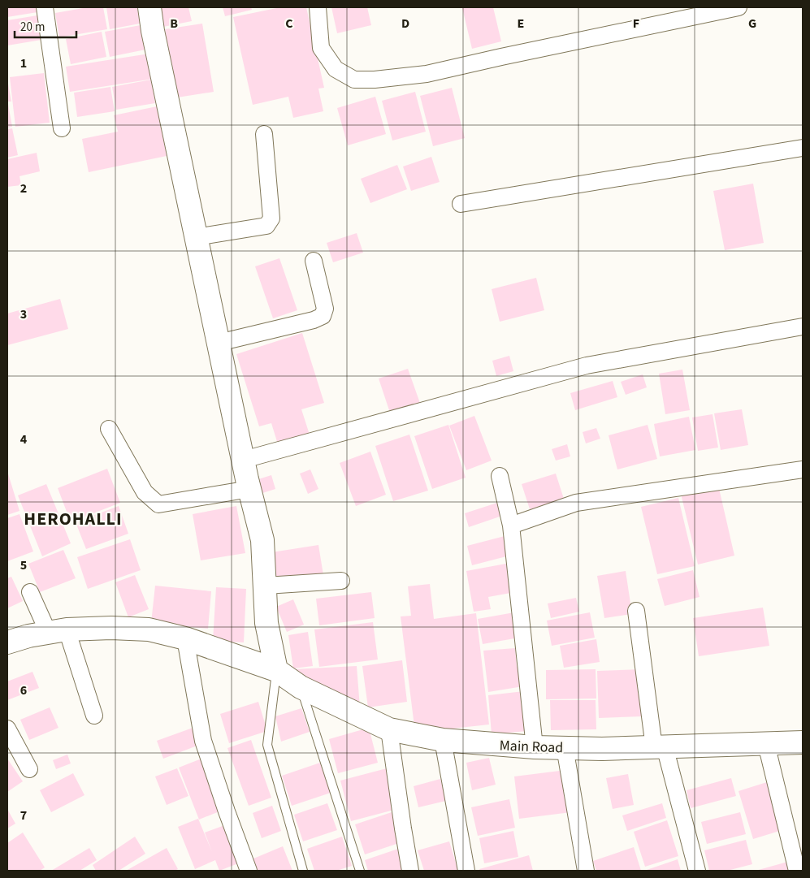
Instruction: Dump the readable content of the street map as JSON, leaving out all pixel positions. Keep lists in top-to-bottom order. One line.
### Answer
{"streets":{"main road":["Main Road"]},"districts":["HEROHALLI"],"scale_bar":"20 m","grid":{"columns":["B","C","D","E","F","G"],"rows":["1","2","3","4","5","6","7"]}}
